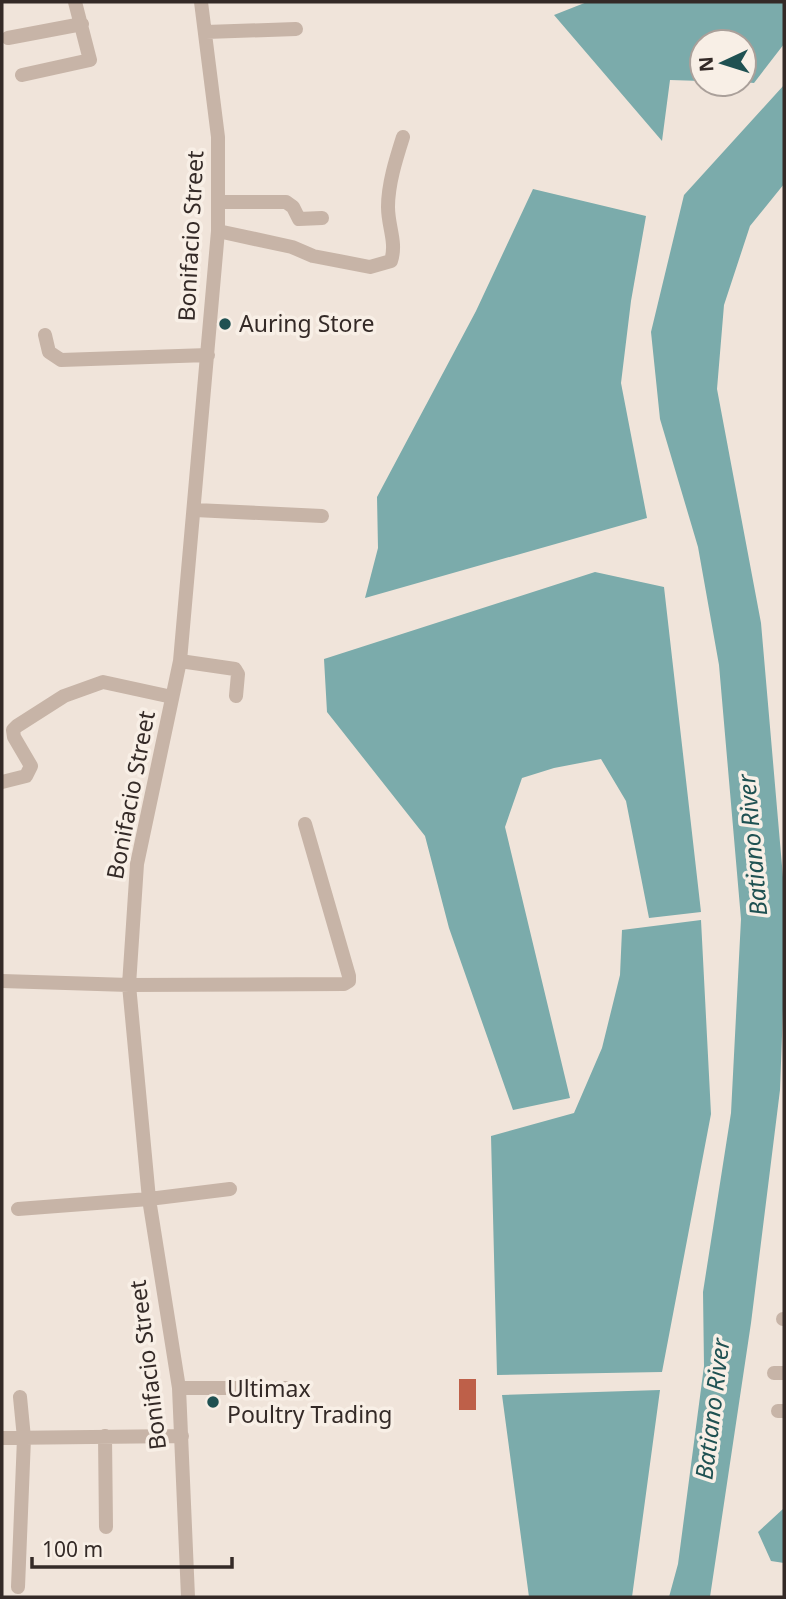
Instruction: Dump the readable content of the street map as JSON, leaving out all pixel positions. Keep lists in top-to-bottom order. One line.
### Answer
{"streets":{"street":["Bonifacio Street"]},"water":["Batiano River"],"places":["Auring Store","Ultimax Poultry Trading"],"scale_bar":"100 m","north":"left"}
